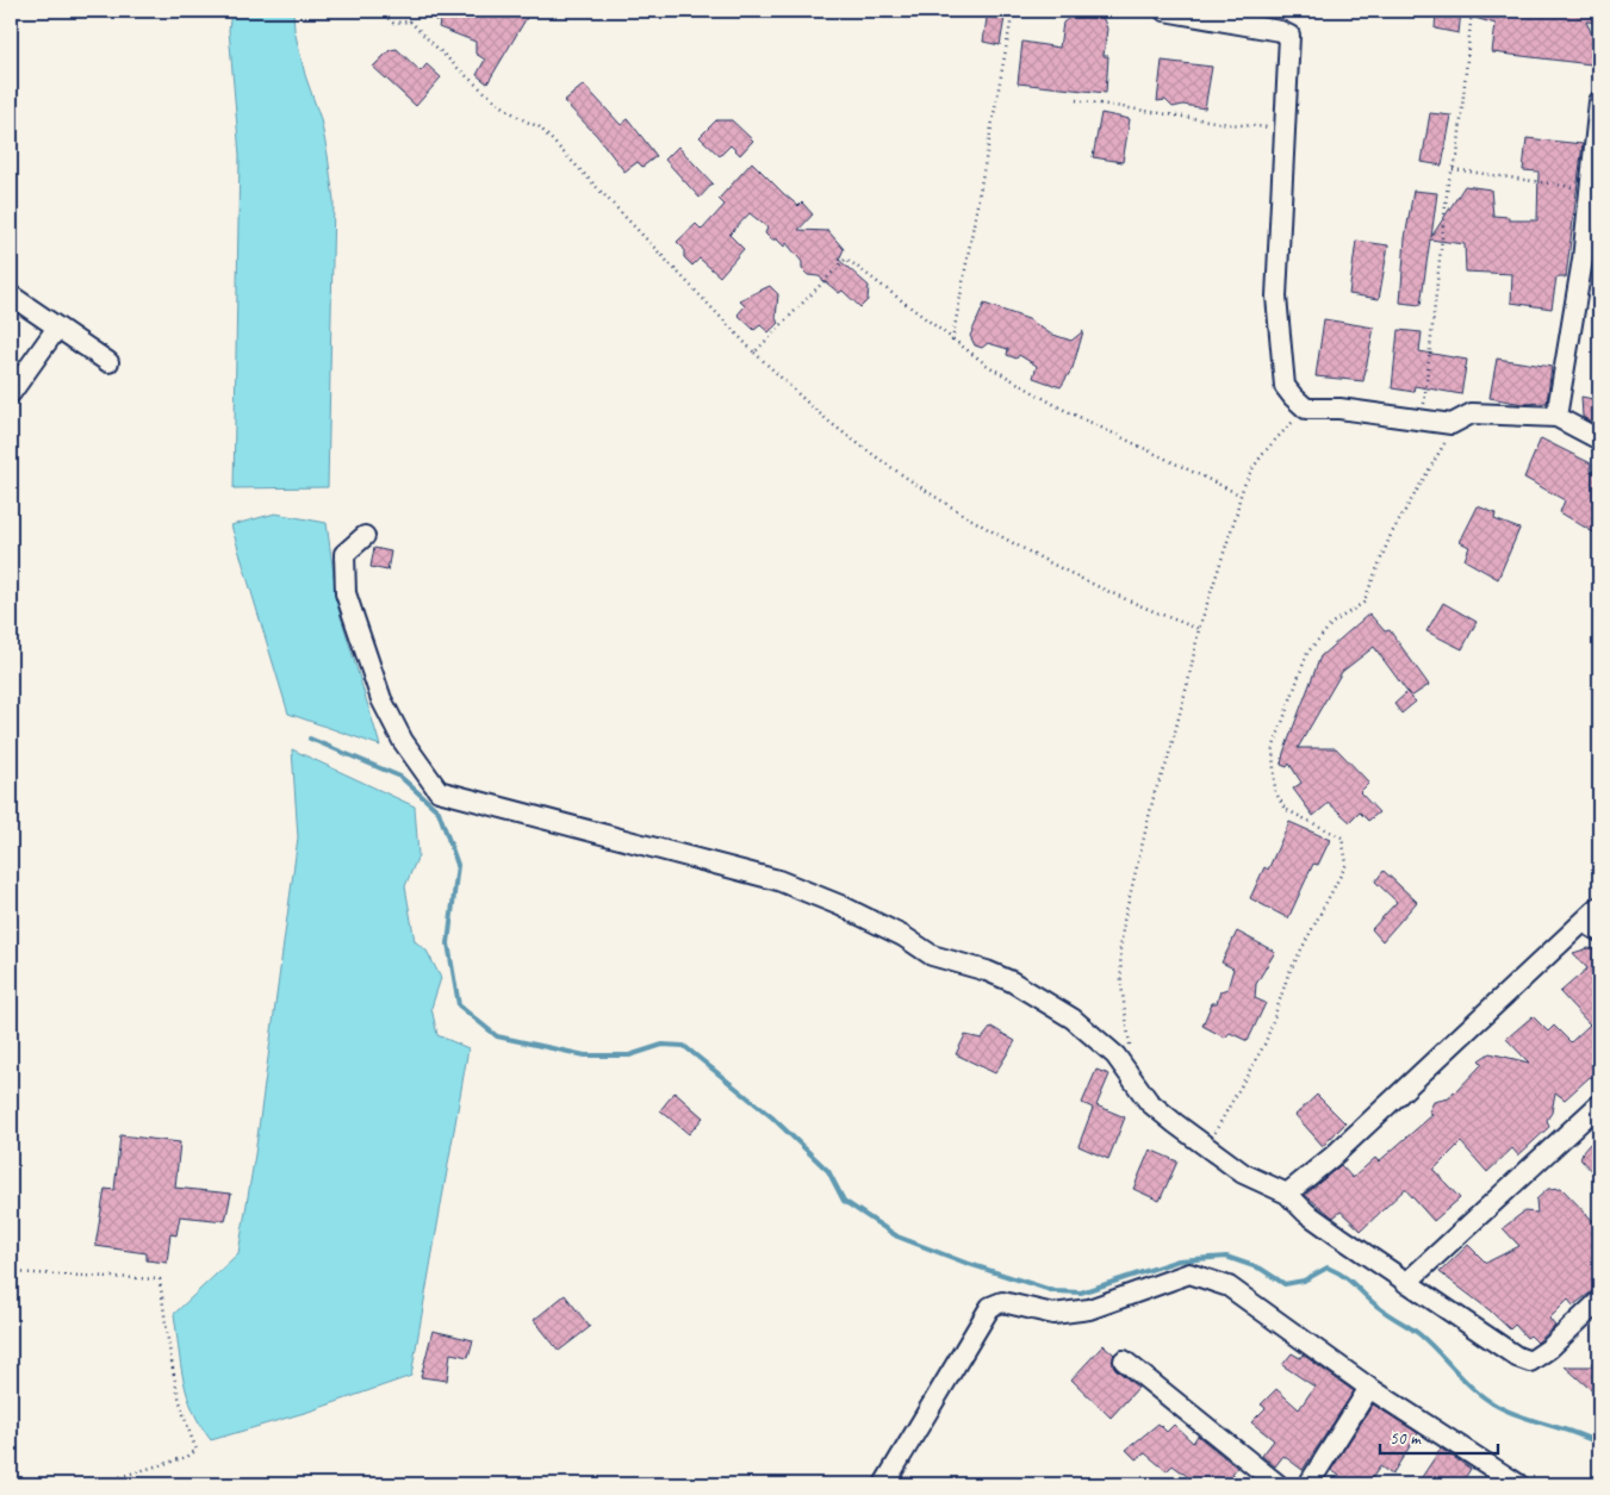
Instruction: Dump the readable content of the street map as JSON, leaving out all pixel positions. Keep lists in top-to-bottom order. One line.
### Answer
{"scale_bar":"50 m"}
